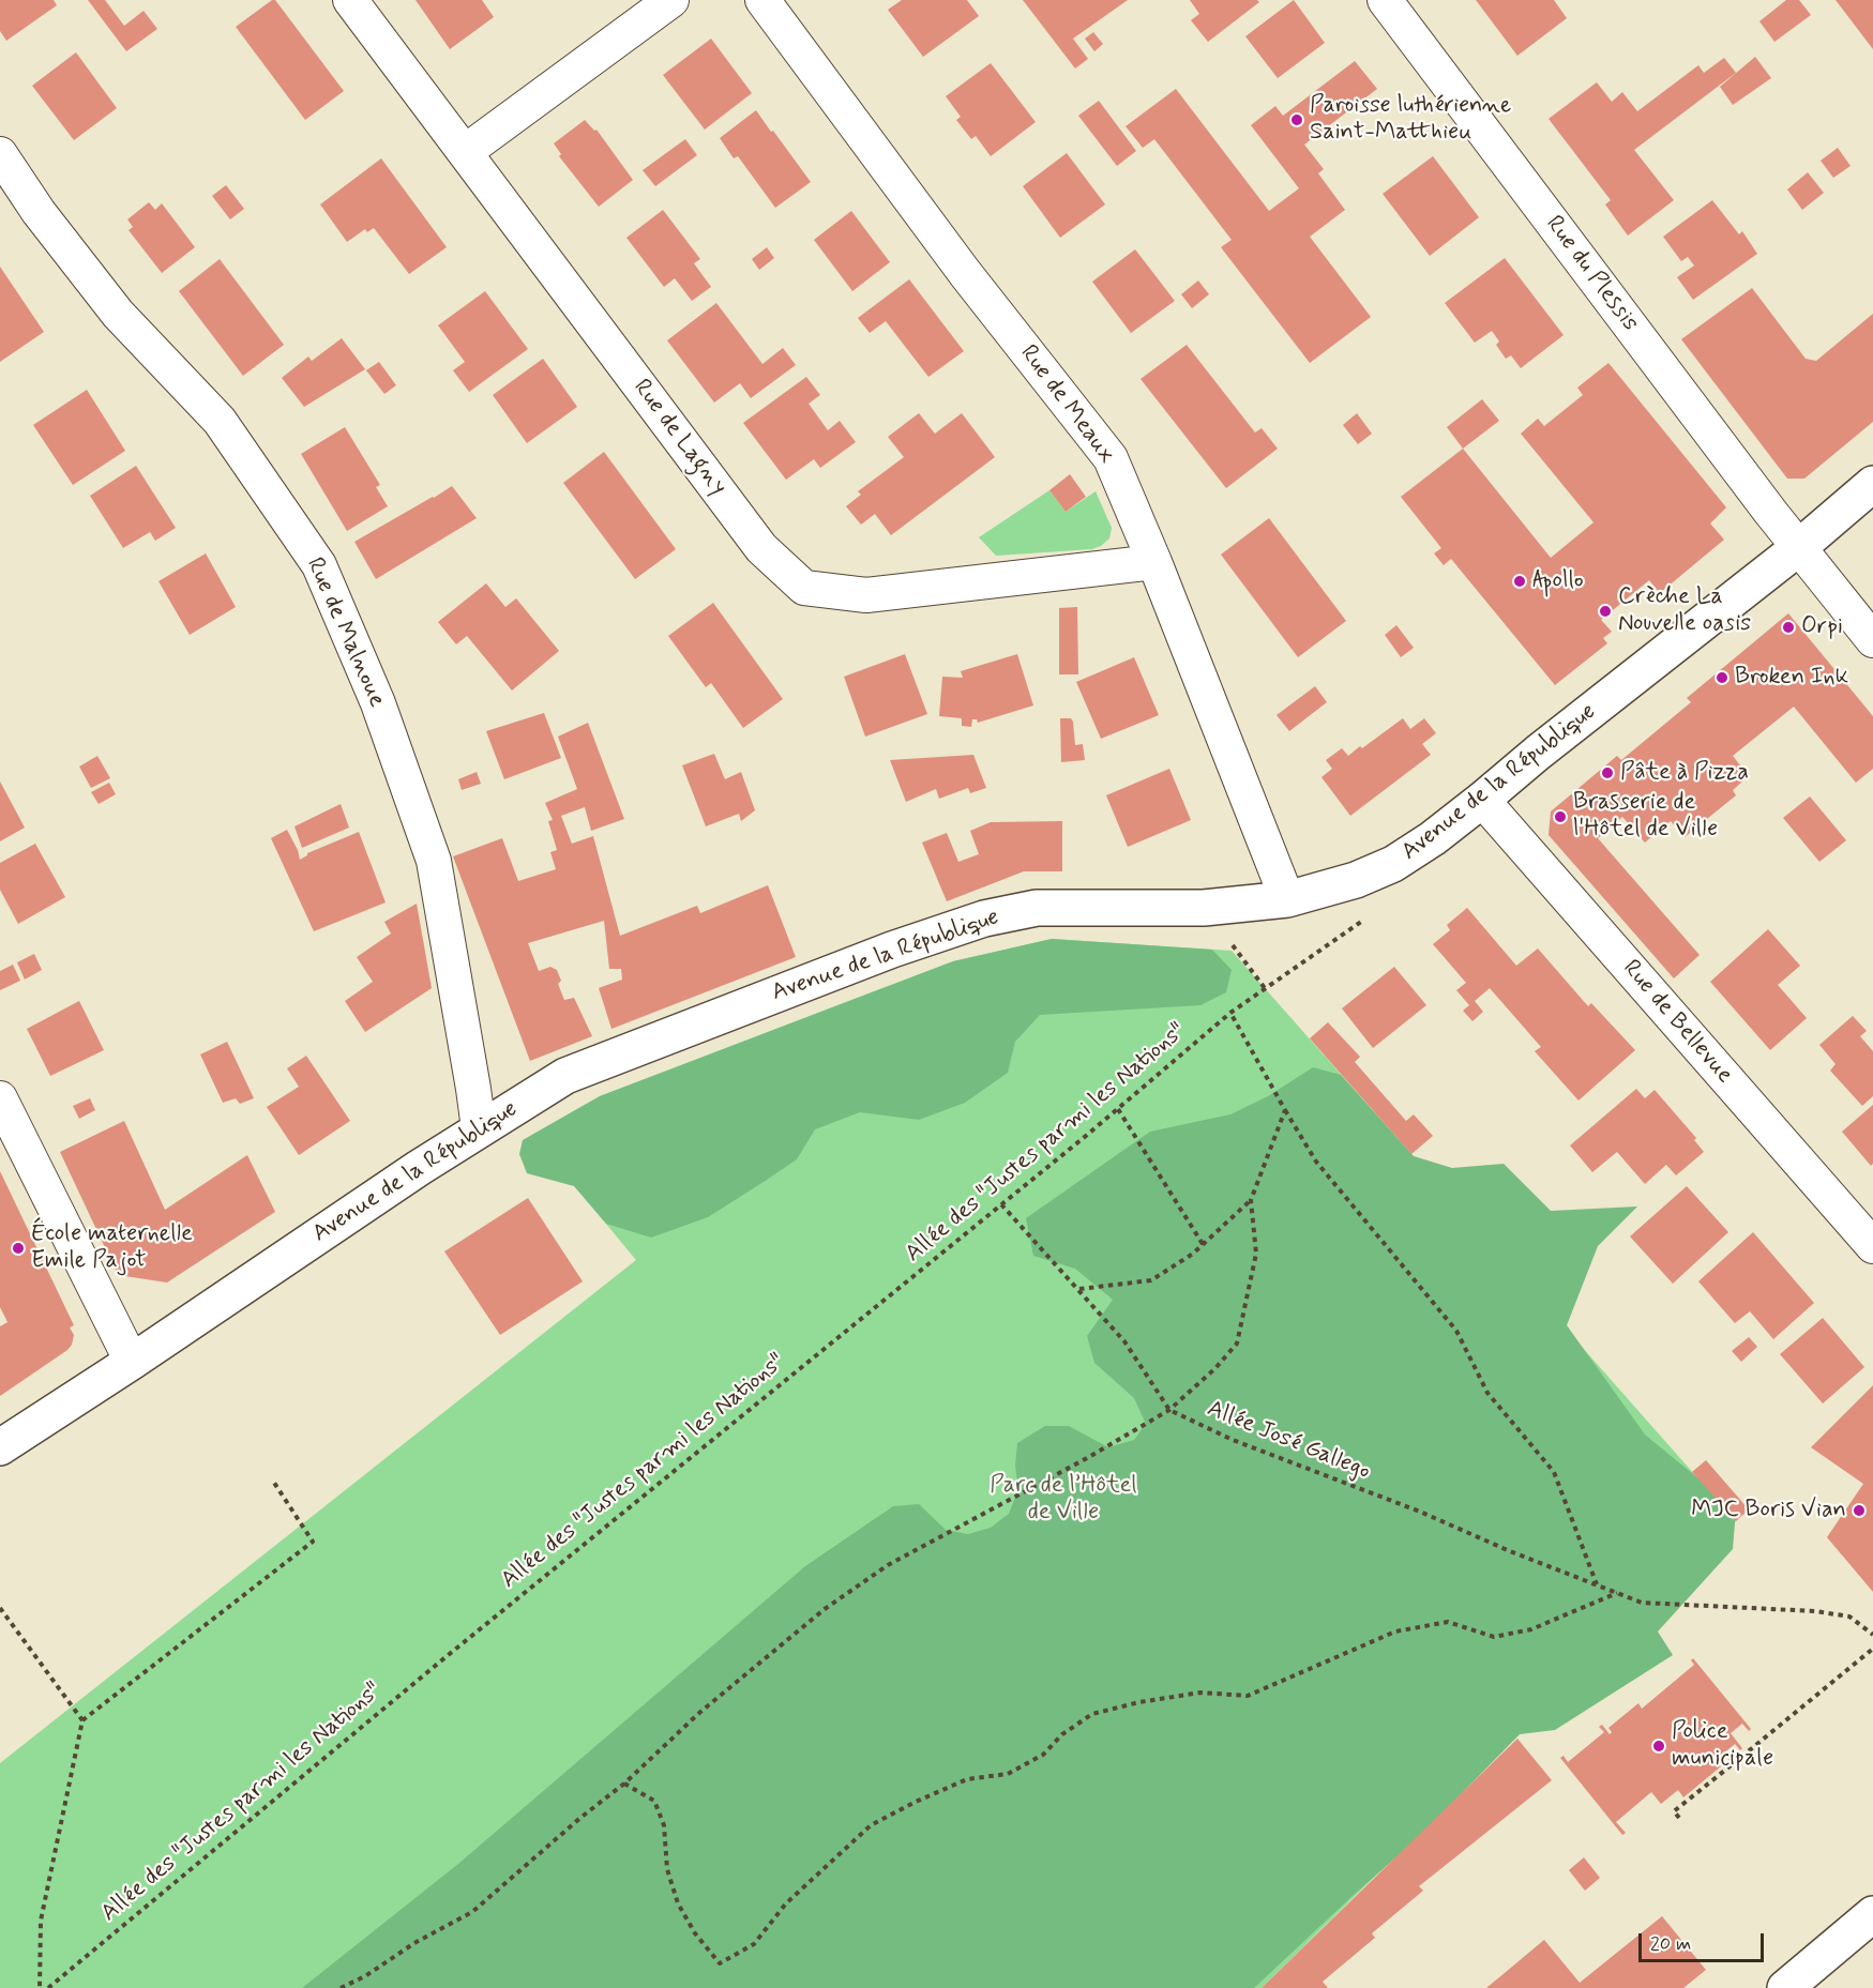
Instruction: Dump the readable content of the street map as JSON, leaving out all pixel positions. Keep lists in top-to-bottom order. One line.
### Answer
{"streets":{"street":["Rue du Plessis","Rue de Meaux","Rue de Lagny","Rue de Malnoue","Avenue de la République","Rue de Bellevue"],"path":["Allée des \"Justes parmi les Nations\"","Allée José Gallego"]},"crossings":[["Rue du Plessis","Avenue de la République"],["Rue de Meaux","Rue de Lagny"],["Rue de Meaux","Avenue de la République"],["Rue de Malnoue","Avenue de la République"],["Avenue de la République","Rue de Bellevue"],["Avenue de la République","Allée des \"Justes parmi les Nations\""],["Allée des \"Justes parmi les Nations\"","Allée José Gallego"]],"parks":["Parc de l’Hôtel de Ville"],"places":["Paroisse luthérienne Saint-Matthieu","Apollo","Crèche La Nouvelle oasis","Orpi","Broken Ink","Pâte à Pizza","Brasserie de l'Hôtel de Ville","École maternelle Emile Pajot","MJC Boris Vian","Police municipale"],"scale_bar":"20 m"}
